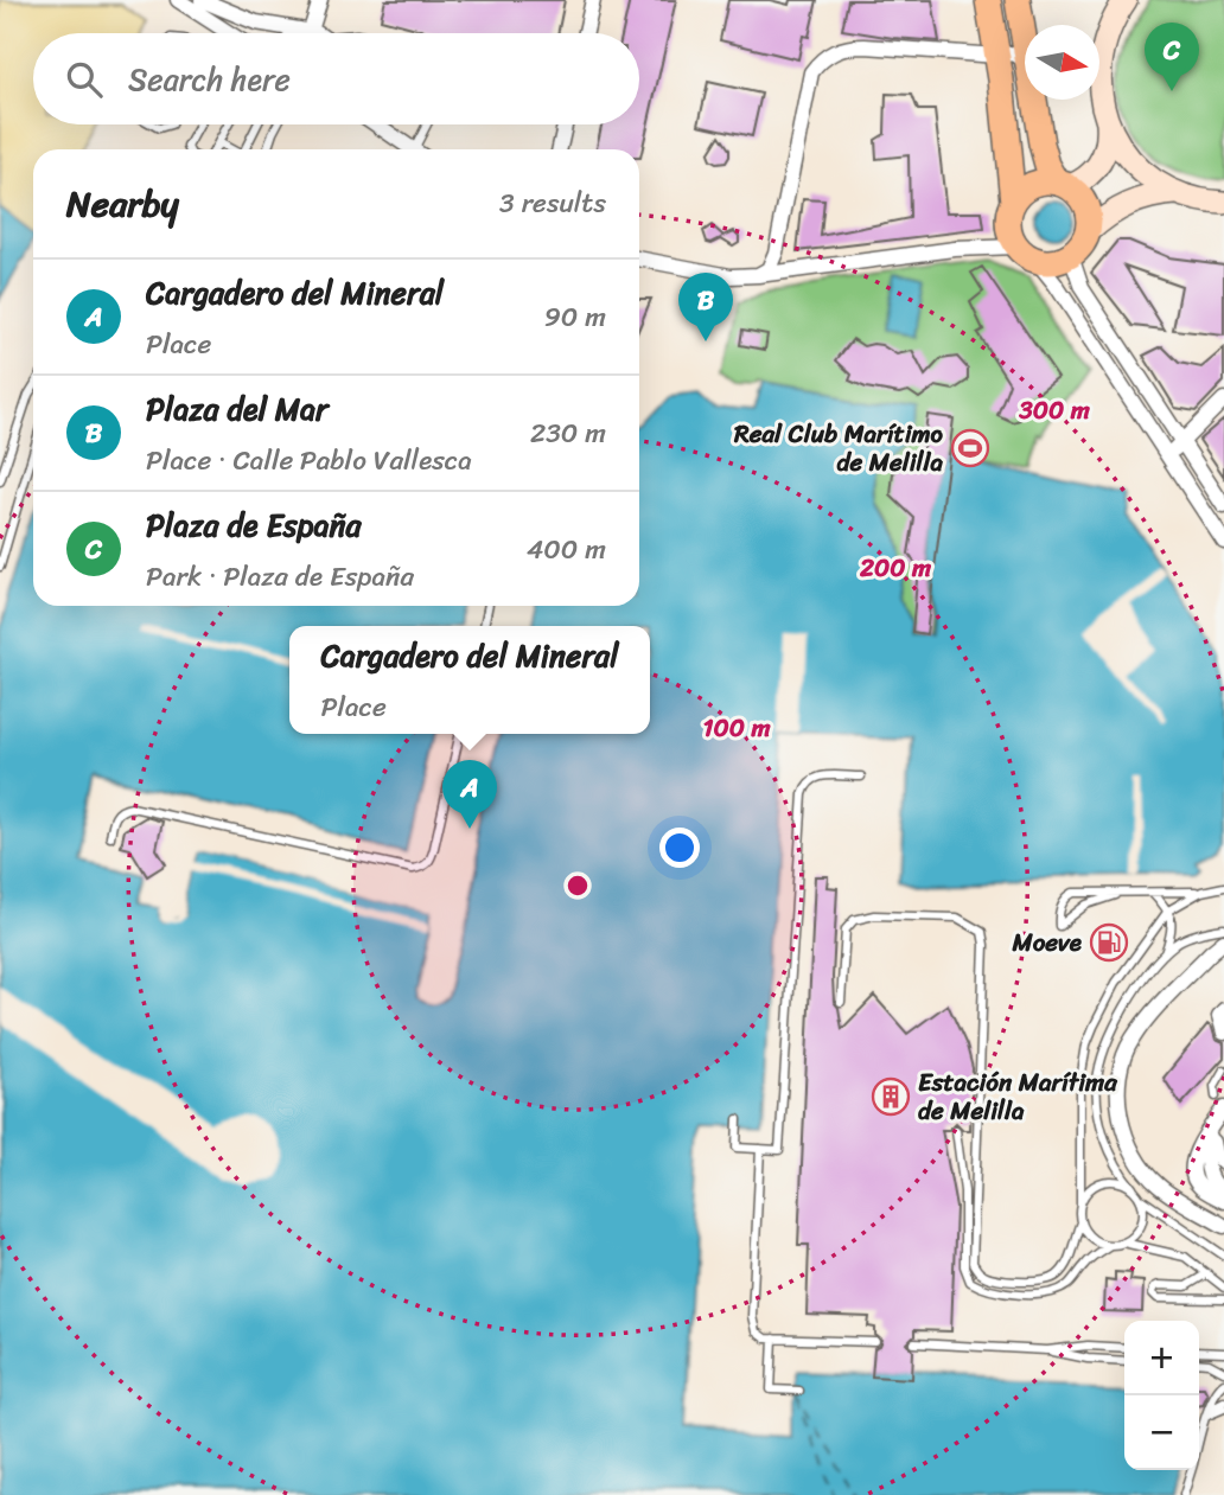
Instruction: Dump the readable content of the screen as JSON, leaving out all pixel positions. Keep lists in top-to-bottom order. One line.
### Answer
{"places":{"sports":["Real Club Marítimo de Melilla"],"fuel station":["Moeve"],"building":["Estación Marítima de Melilla"]},"north":"right","page":{"pins":["C","B","A"],"search":"Search here","heading":["Nearby","3 results"],"list":[{"mark":"A","name":"Cargadero del Mineral","note":"Place","value":"90 m"},{"mark":"B","name":"Plaza del Mar","note":"Place · Calle Pablo Vallesca","value":"230 m"},{"mark":"C","name":"Plaza de España","note":"Park · Plaza de España","value":"400 m"}],"popup":["Cargadero del Mineral","Place"],"map_buttons":["+","−"]},"rings":["300 m","200 m","100 m"]}
